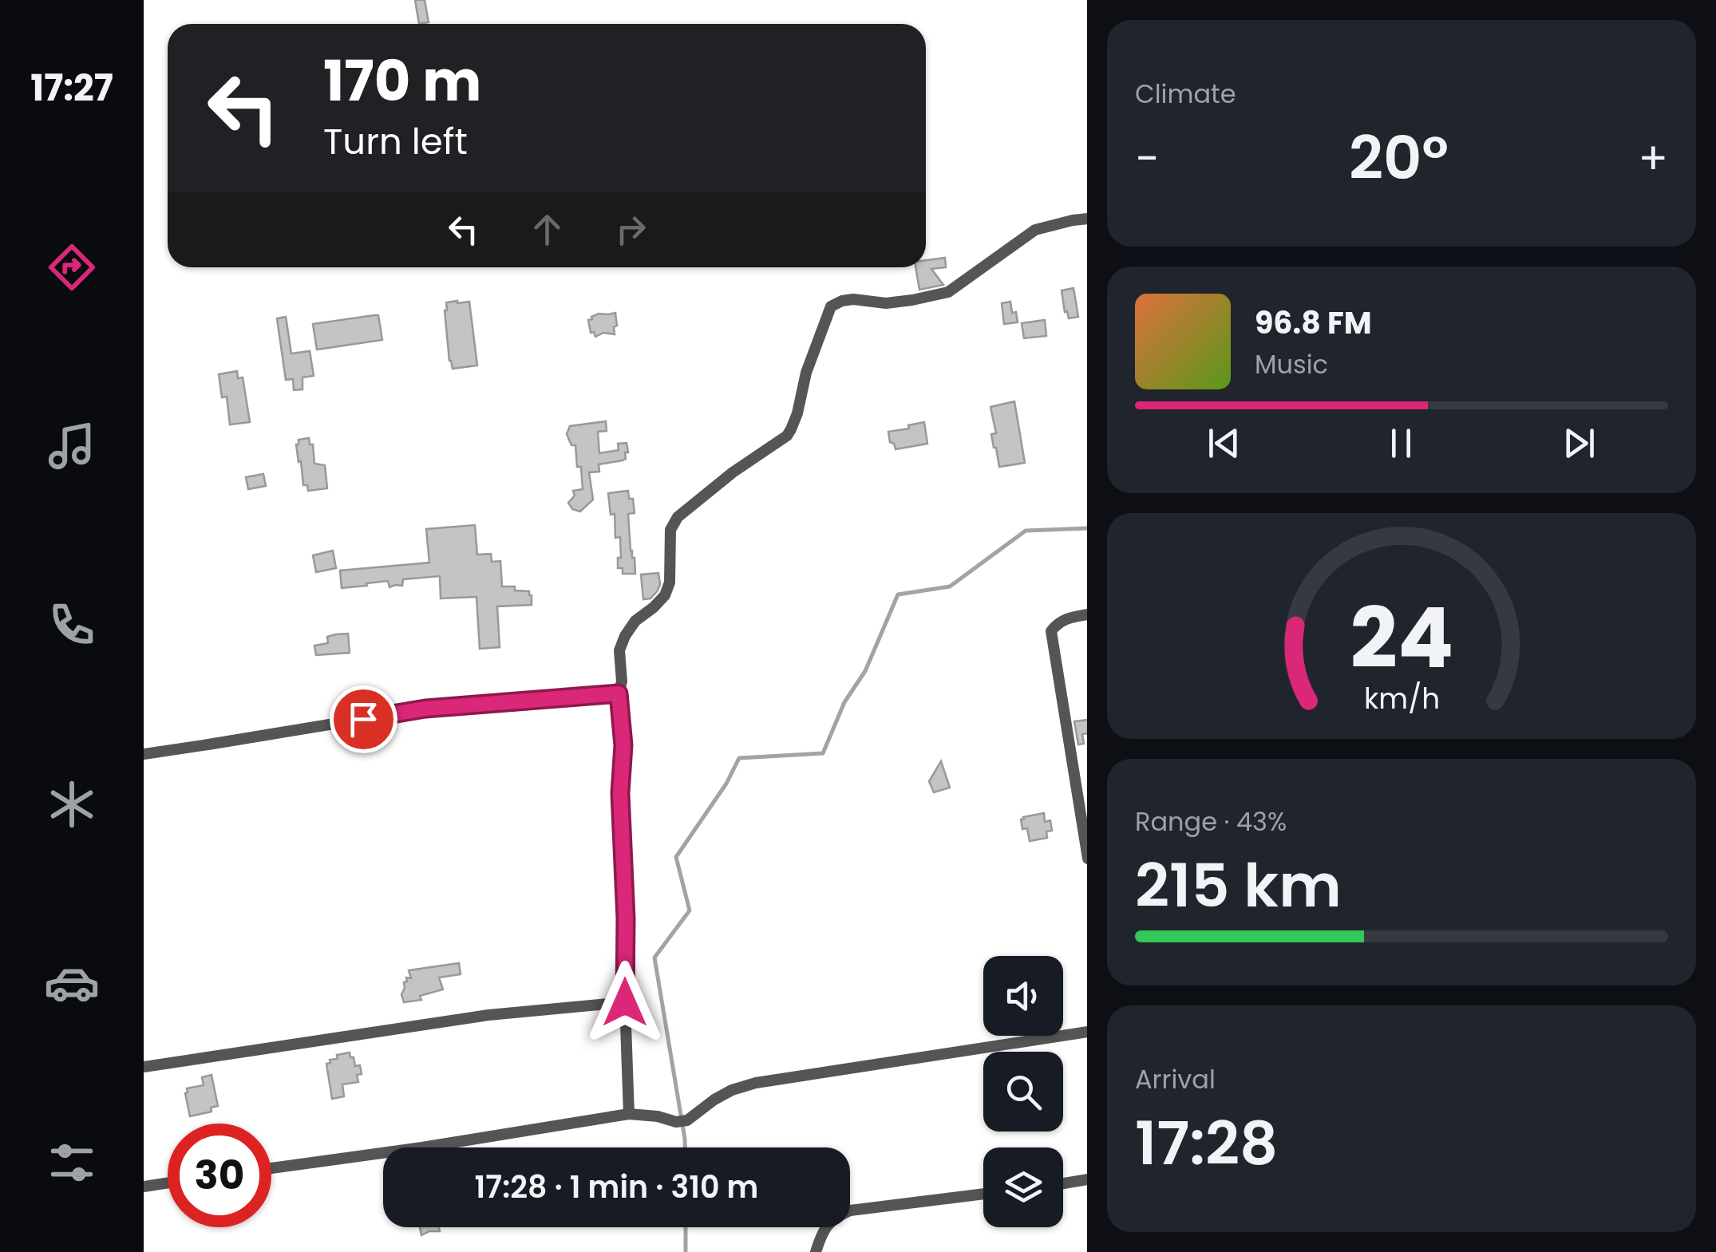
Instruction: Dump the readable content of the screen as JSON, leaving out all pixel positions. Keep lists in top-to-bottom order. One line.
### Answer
{"page":{"tabs":"17:27","tile":["Climate",["Range · 43%","215 km"],["Arrival","17:28"]],"turn":["170 m","Turn left"],"heat":["−","20°","+"],"song":["96.8 FM","Music"],"limit":"30","trip":"17:28 · 1 min · 310 m","gauge":["24","km/h"]}}
